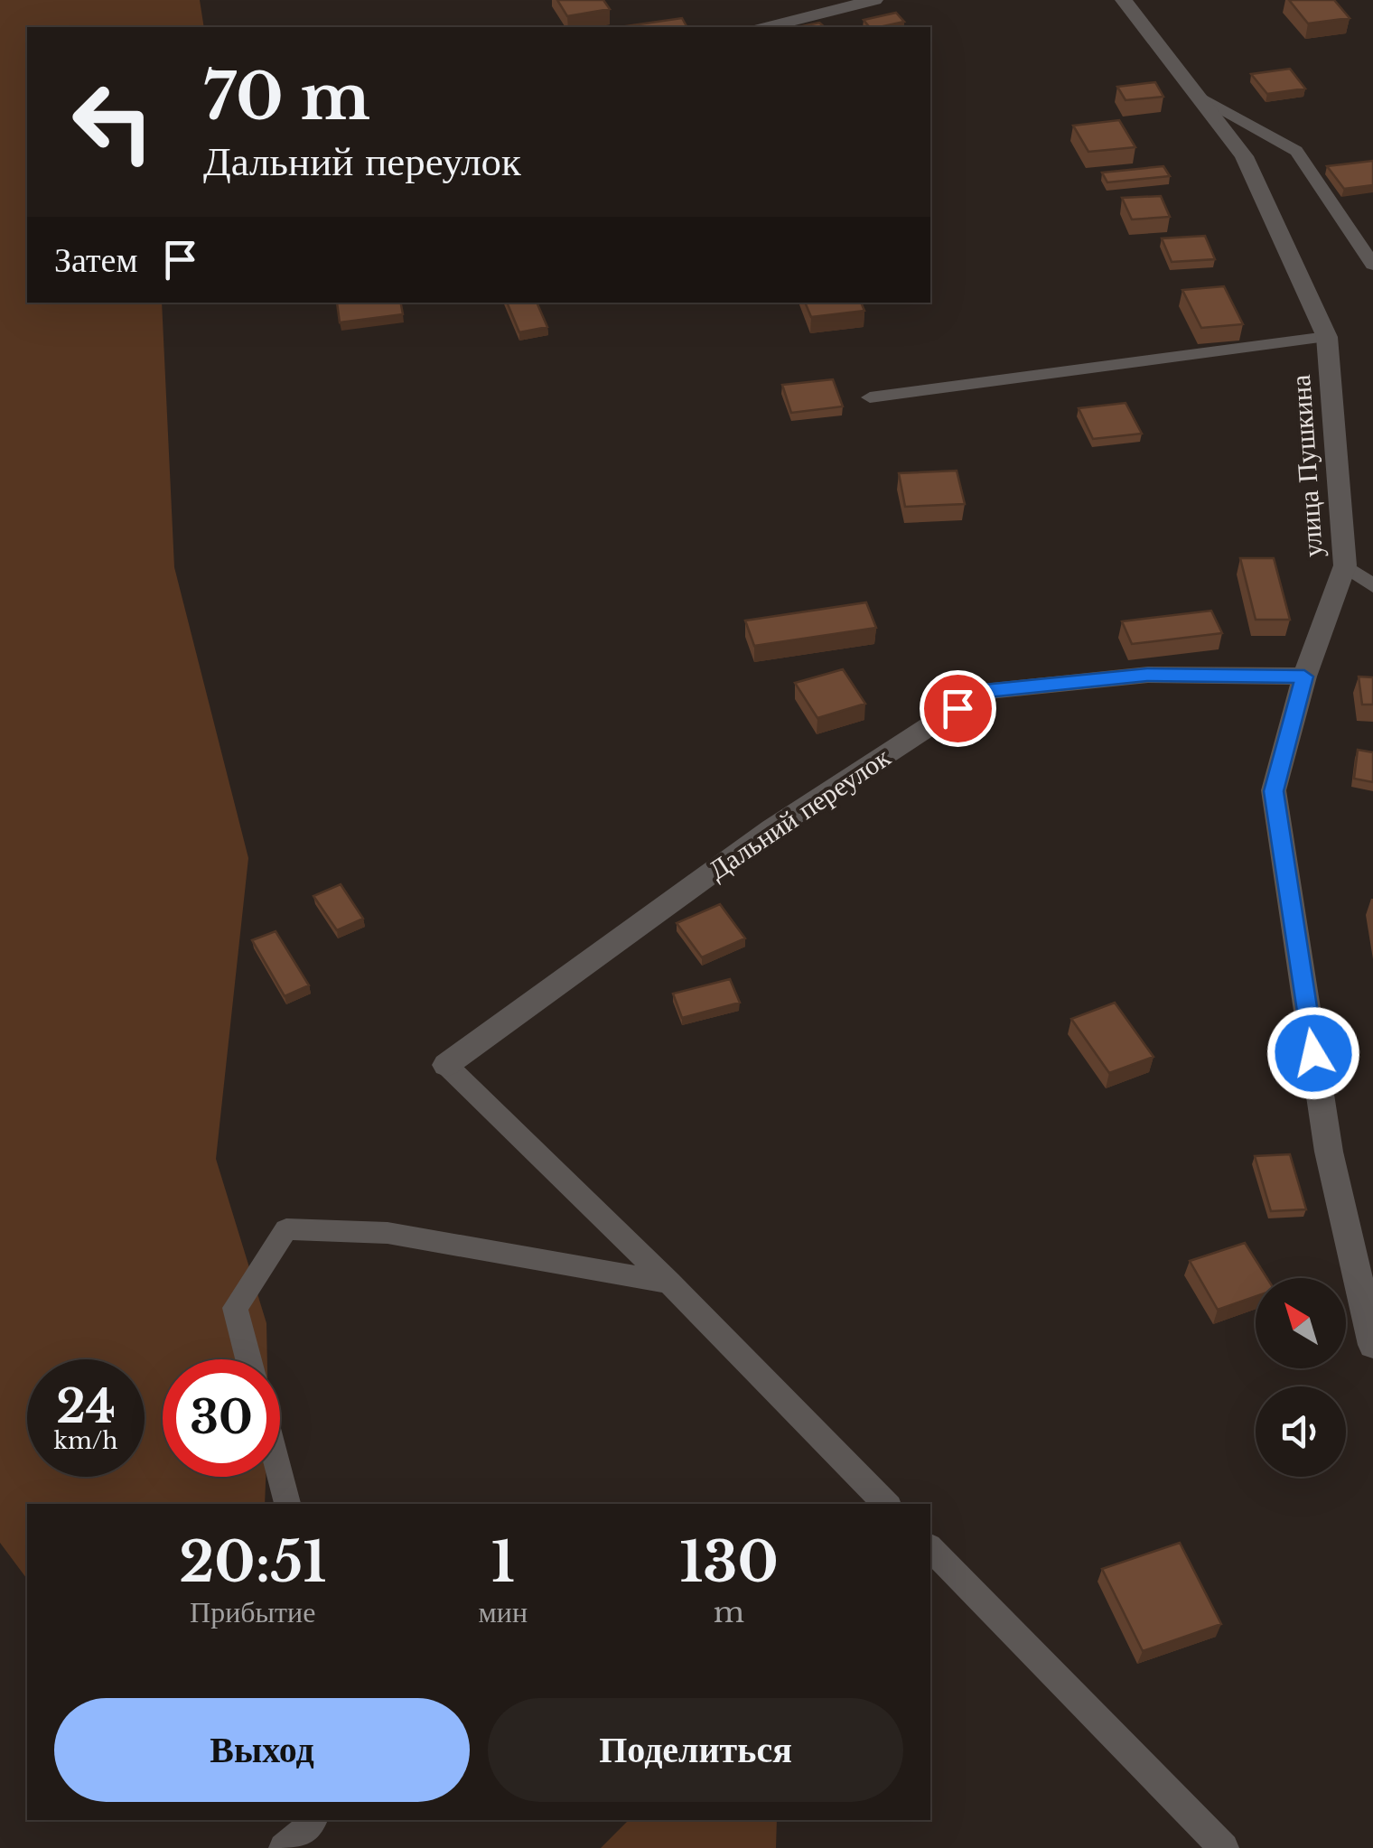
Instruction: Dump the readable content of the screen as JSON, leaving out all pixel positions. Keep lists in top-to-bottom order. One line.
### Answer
{"streets":{"street":["улица Пушкина","Дальний переулок"]},"crossings":[["улица Пушкина","Дальний переулок"]],"north":"top left","page":{"turn":["70 m","Дальний переулок"],"then":"Затем","speed":"24 km/h","limit":"30","eta":["20:51","Прибытие","1","мин","130","m"],"buttons":["Выход","Поделиться"]}}
